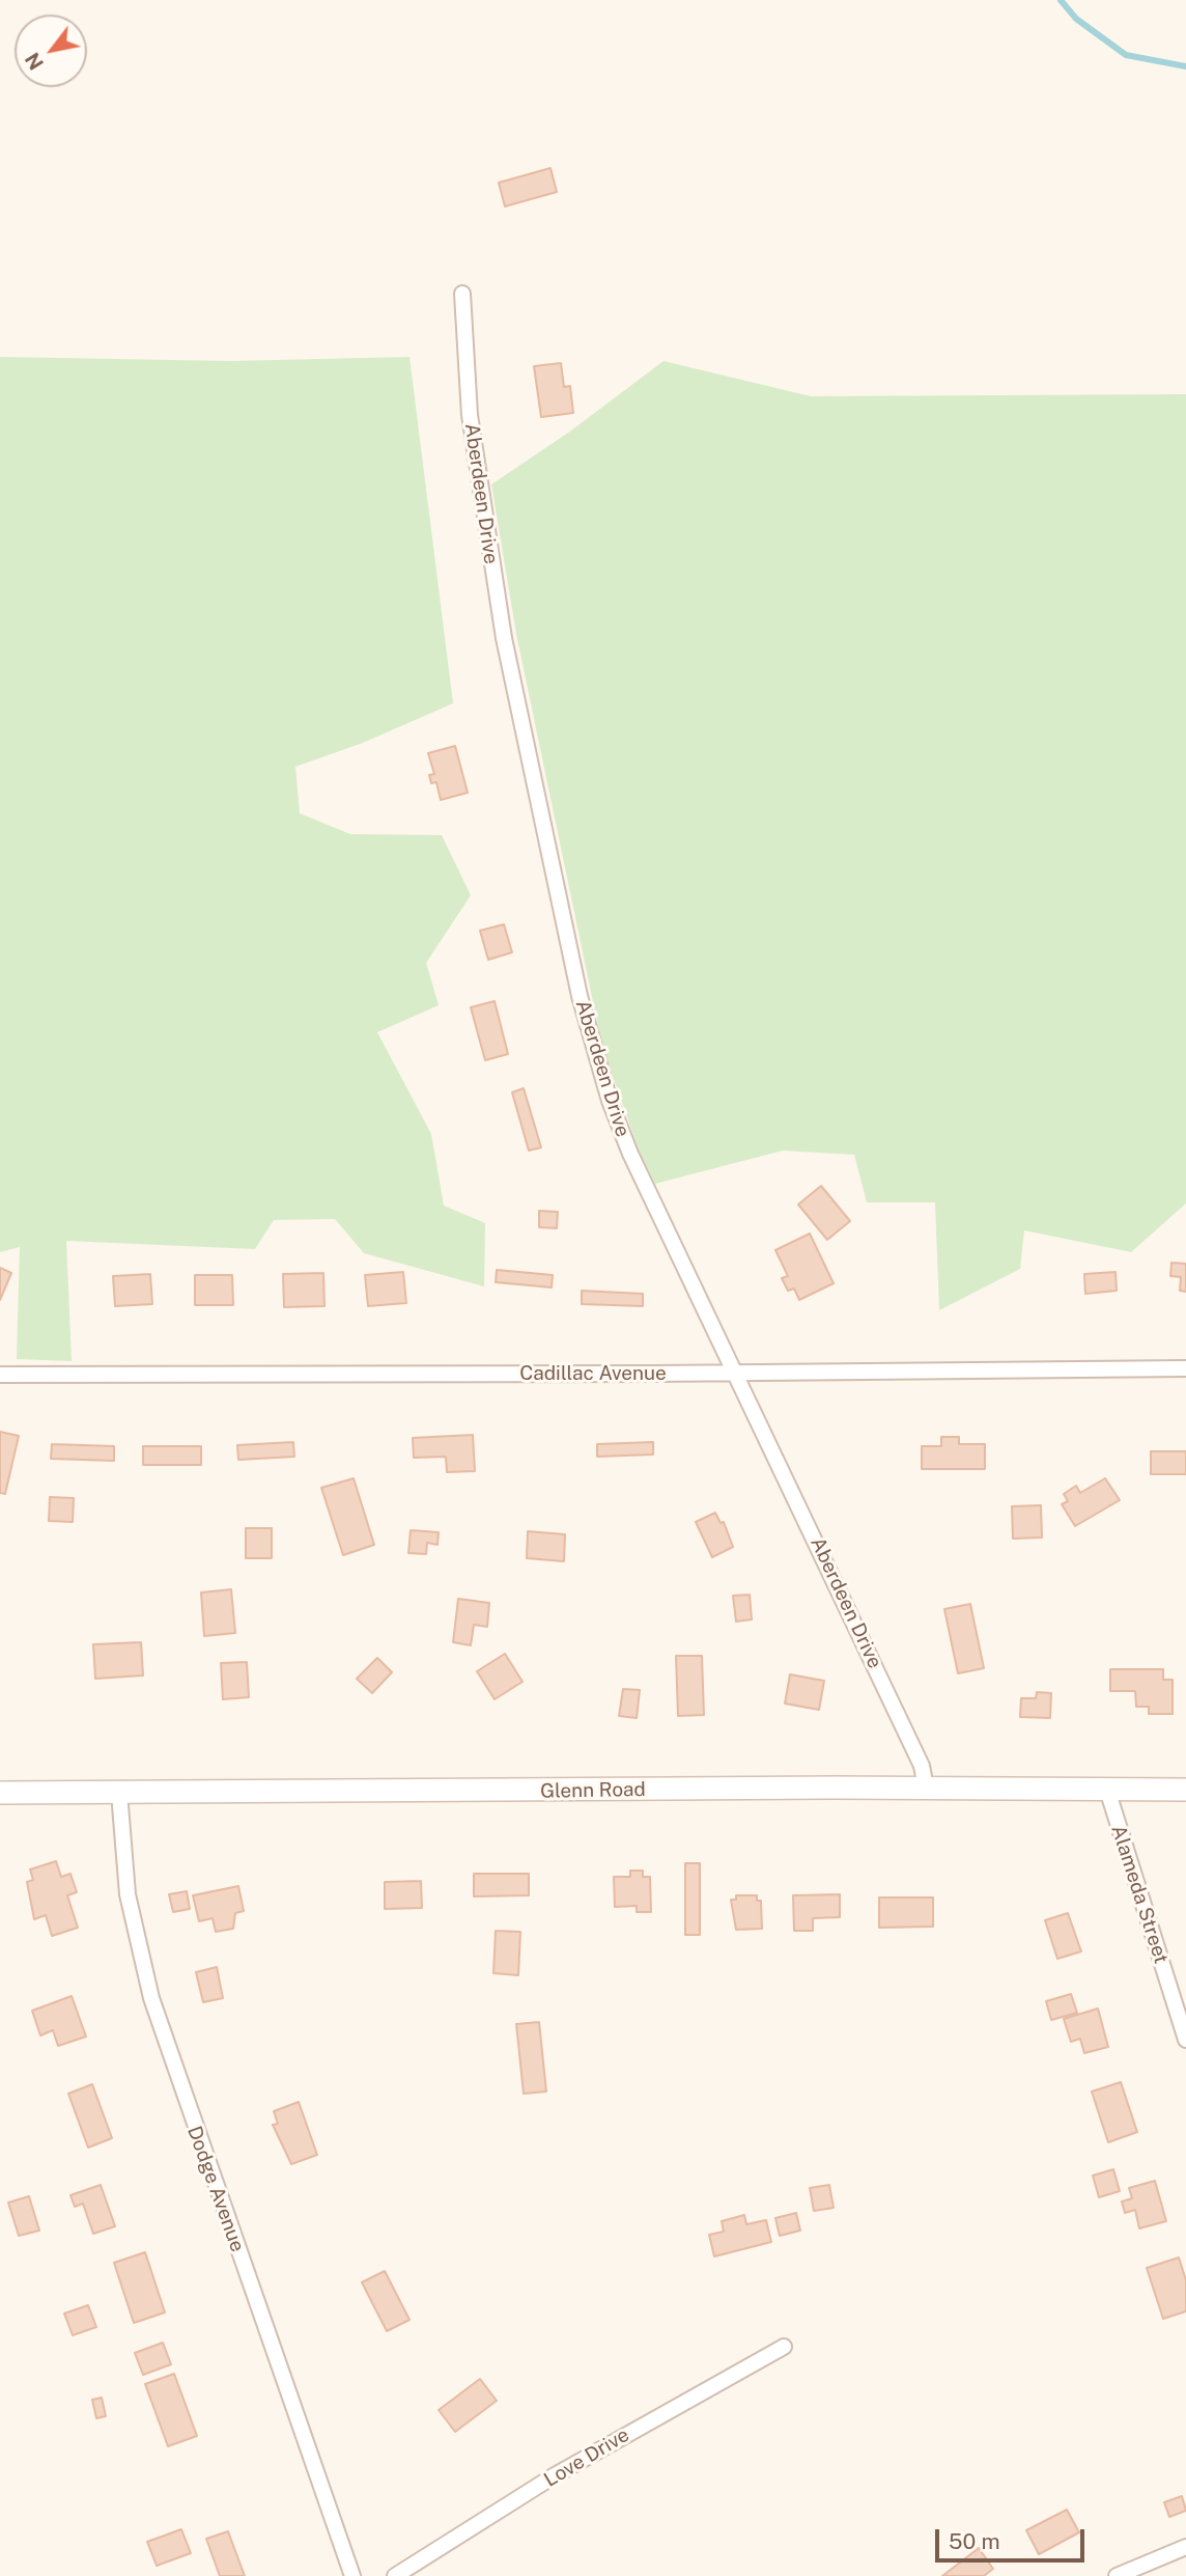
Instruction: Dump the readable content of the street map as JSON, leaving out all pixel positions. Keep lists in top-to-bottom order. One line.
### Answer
{"streets":{"street":["Aberdeen Drive","Cadillac Avenue","Glenn Road","Alameda Street","Dodge Avenue","Love Drive"]},"crossings":[["Aberdeen Drive","Cadillac Avenue"],["Aberdeen Drive","Glenn Road"],["Glenn Road","Alameda Street"],["Glenn Road","Dodge Avenue"]],"scale_bar":"50 m","north":"bottom left"}
